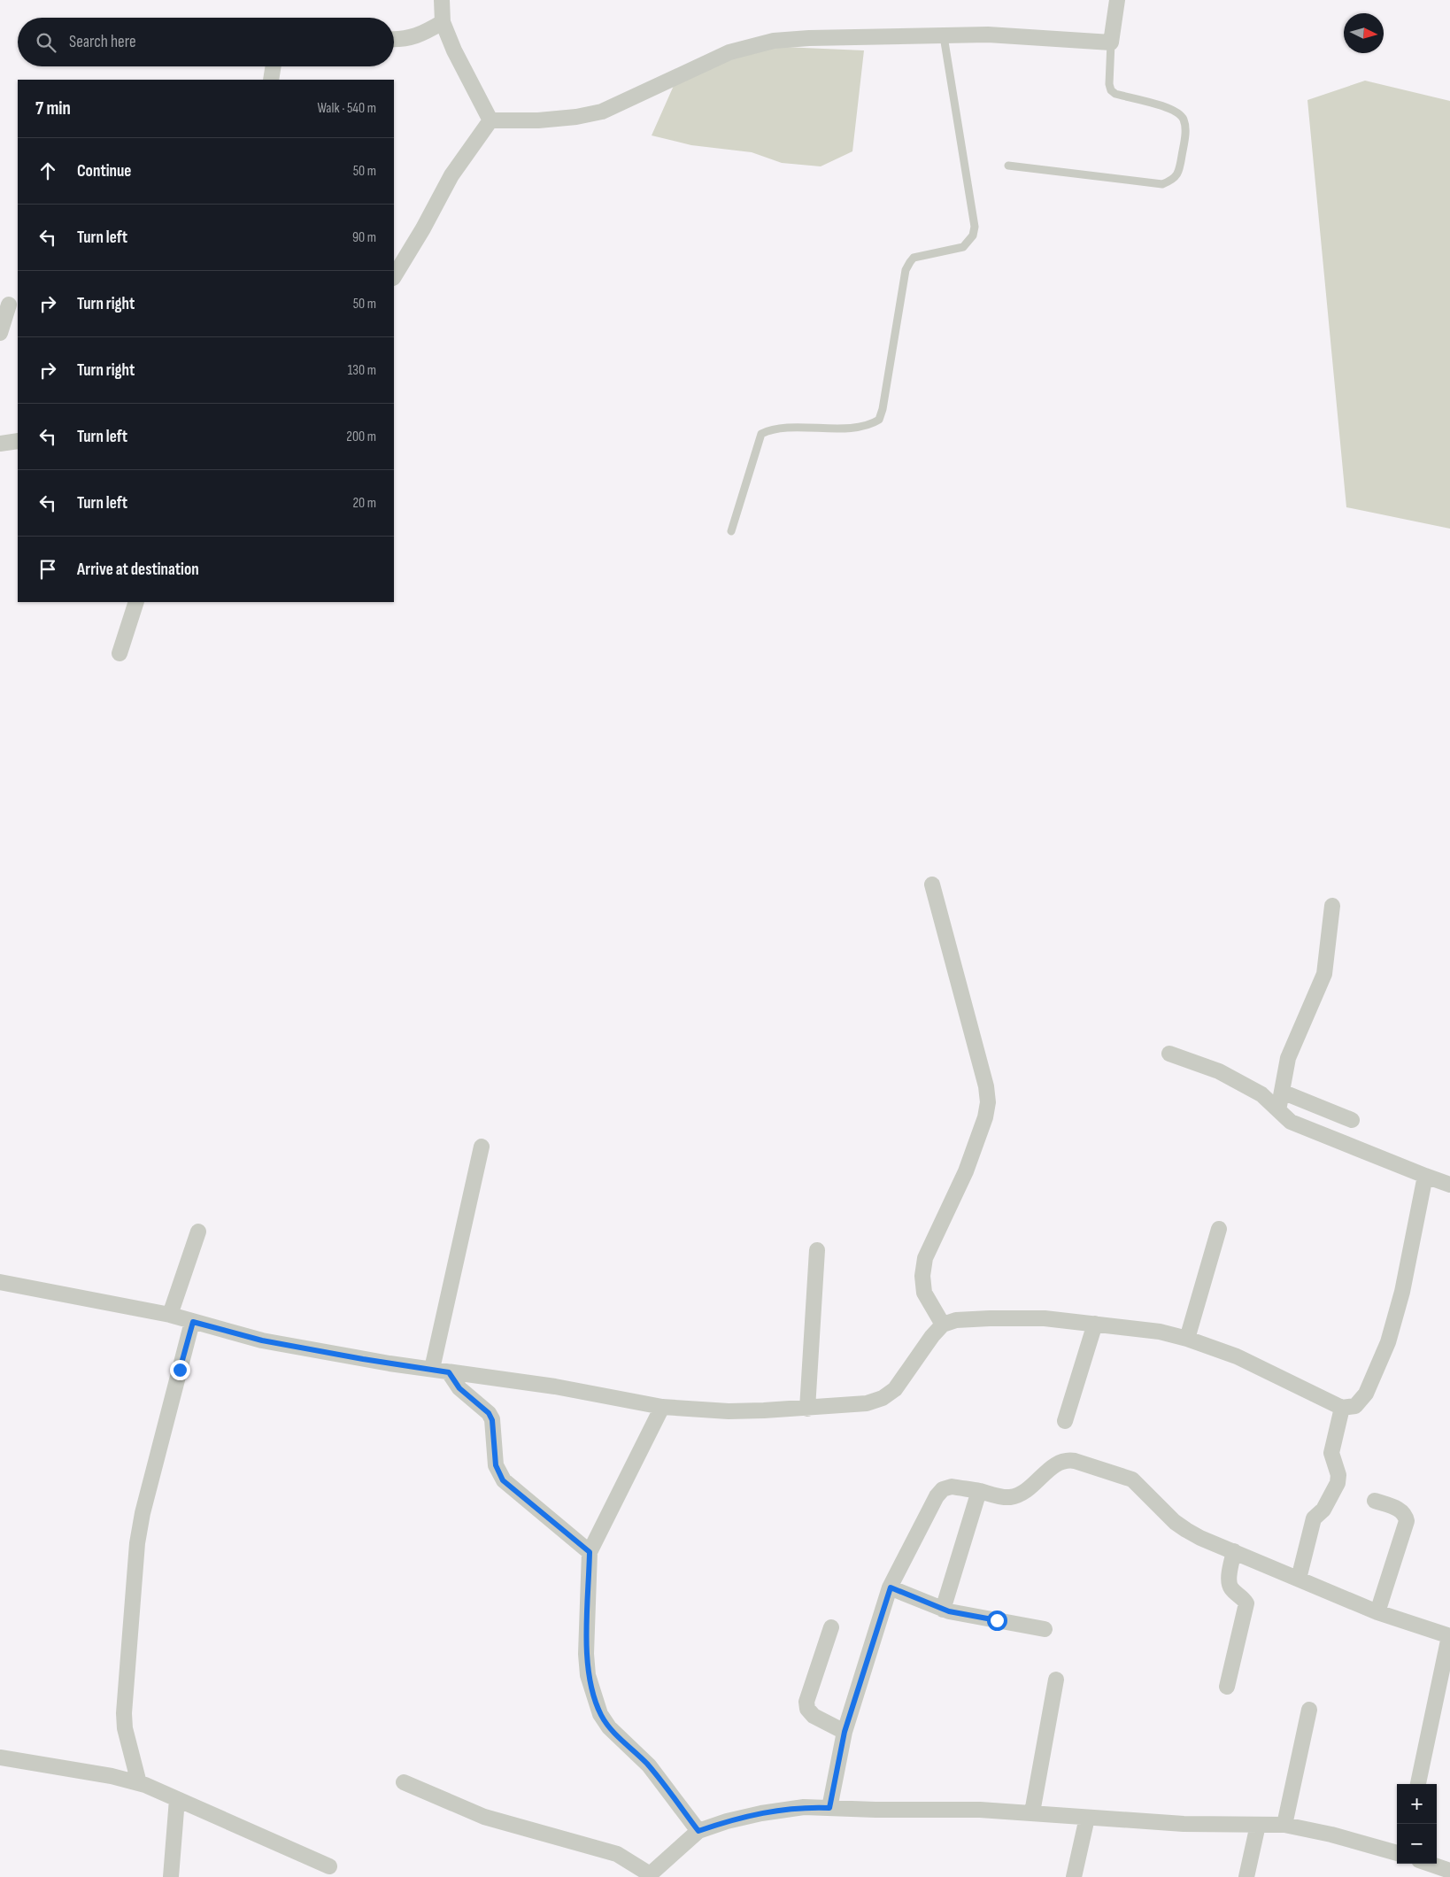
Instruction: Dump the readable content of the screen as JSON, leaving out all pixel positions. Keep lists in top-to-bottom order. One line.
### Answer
{"north":"right","page":{"search":"Search here","heading":["7 min","Walk · 540 m"],"list":[["Continue","50 m"],["Turn left","90 m"],["Turn right","50 m"],["Turn right","130 m"],["Turn left","200 m"],["Turn left","20 m"],"Arrive at destination"],"map_buttons":["+","−"]}}
